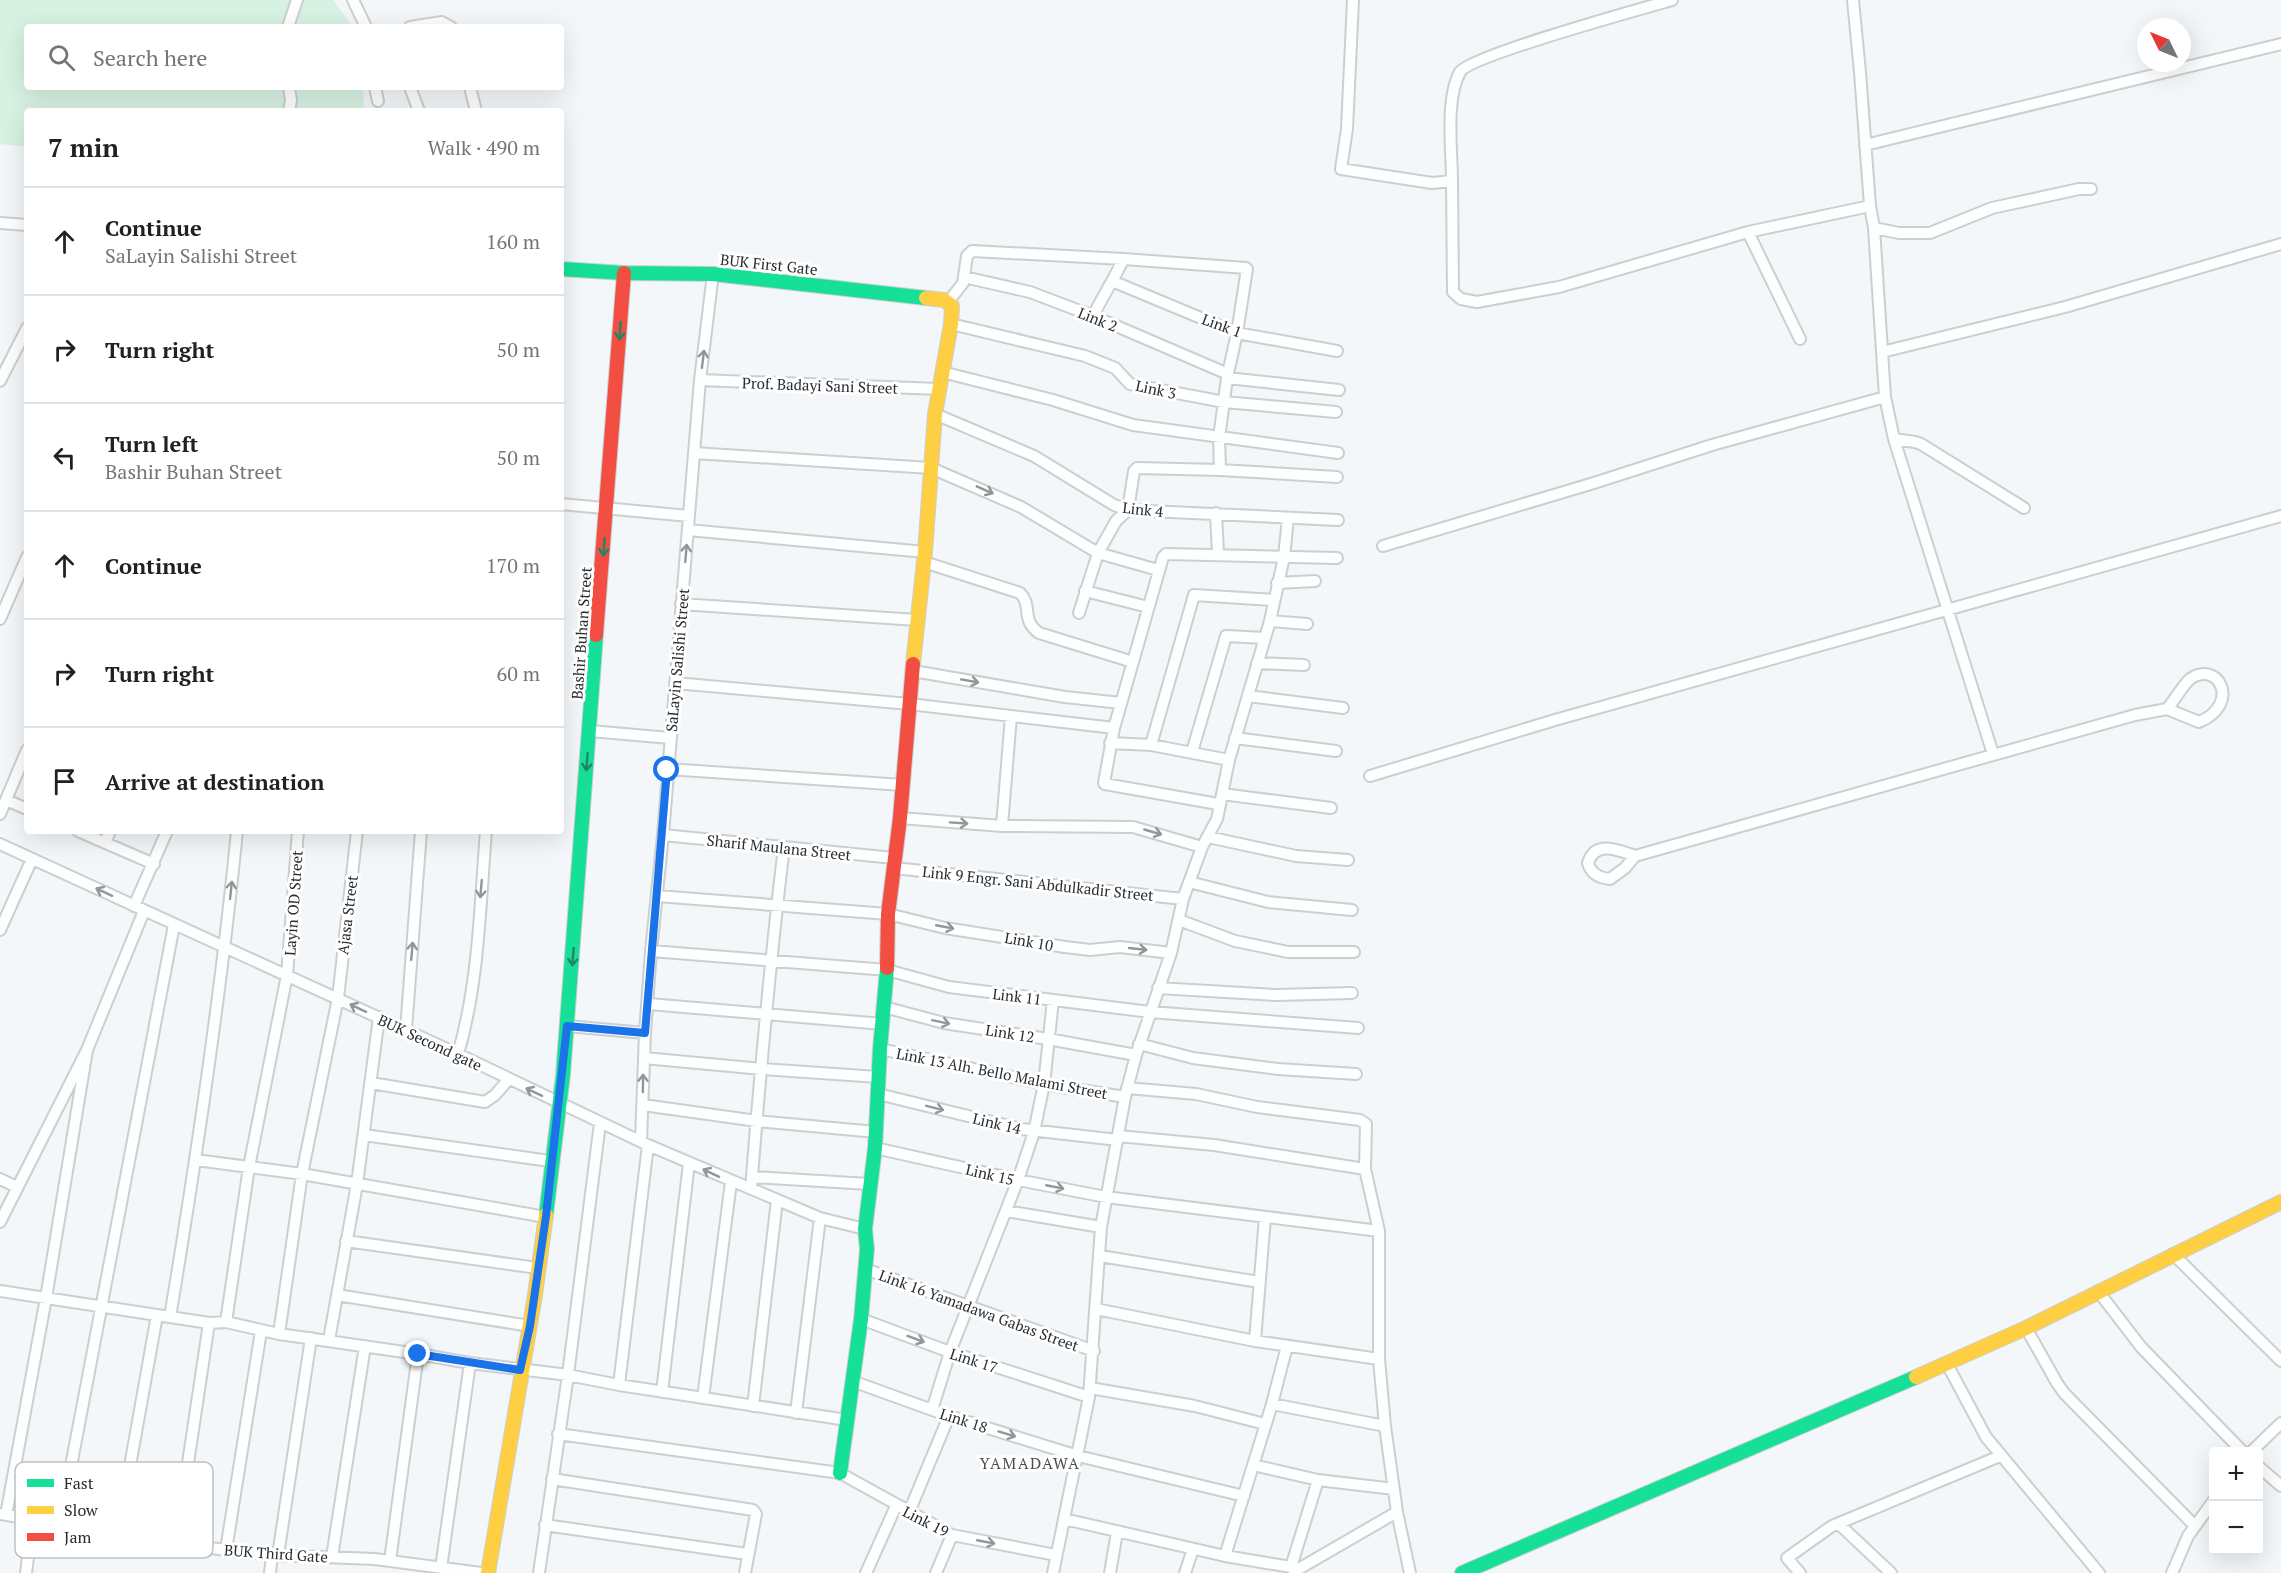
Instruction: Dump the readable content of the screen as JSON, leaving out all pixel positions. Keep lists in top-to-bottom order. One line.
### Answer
{"streets":{"street":["BUK First Gate","Link 2","Link 1","Prof. Badayi Sani Street","Link 3","Link 4","Bashir Buhan Street","SaLayin Salishi Street","Sharif Maulana Street","Link 9 Engr. Sani Abdulkadir Street","Layin OD Street","Ajasa Street","Link 10","Link 11","Link 12","BUK Second gate","Link 13 Alh. Bello Malami Street","Link 14","Link 15","Link 16 Yamadawa Gabas Street","Link 17","Link 18","Link 19","BUK Third Gate"]},"crossings":[["BUK First Gate","Bashir Buhan Street"],["BUK First Gate","SaLayin Salishi Street"],["Prof. Badayi Sani Street","SaLayin Salishi Street"],["Bashir Buhan Street","BUK Second gate"],["SaLayin Salishi Street","Sharif Maulana Street"],["SaLayin Salishi Street","Link 10"],["SaLayin Salishi Street","Link 11"],["SaLayin Salishi Street","BUK Second gate"],["Sharif Maulana Street","Link 9 Engr. Sani Abdulkadir Street"],["Layin OD Street","BUK Second gate"],["Ajasa Street","BUK Second gate"],["Link 13 Alh. Bello Malami Street","Link 14"]],"one_way":["Bashir Buhan Street","Link 10","Link 19"],"districts":["YAMADAWA"],"legend":["Fast","Slow","Jam"],"north":"top left","page":{"search":"Search here","heading":["7 min","Walk · 490 m"],"list":[["Continue","SaLayin Salishi Street","160 m"],["Turn right","50 m"],["Turn left","Bashir Buhan Street","50 m"],["Continue","170 m"],["Turn right","60 m"],"Arrive at destination"],"map_buttons":["+","−"]}}
